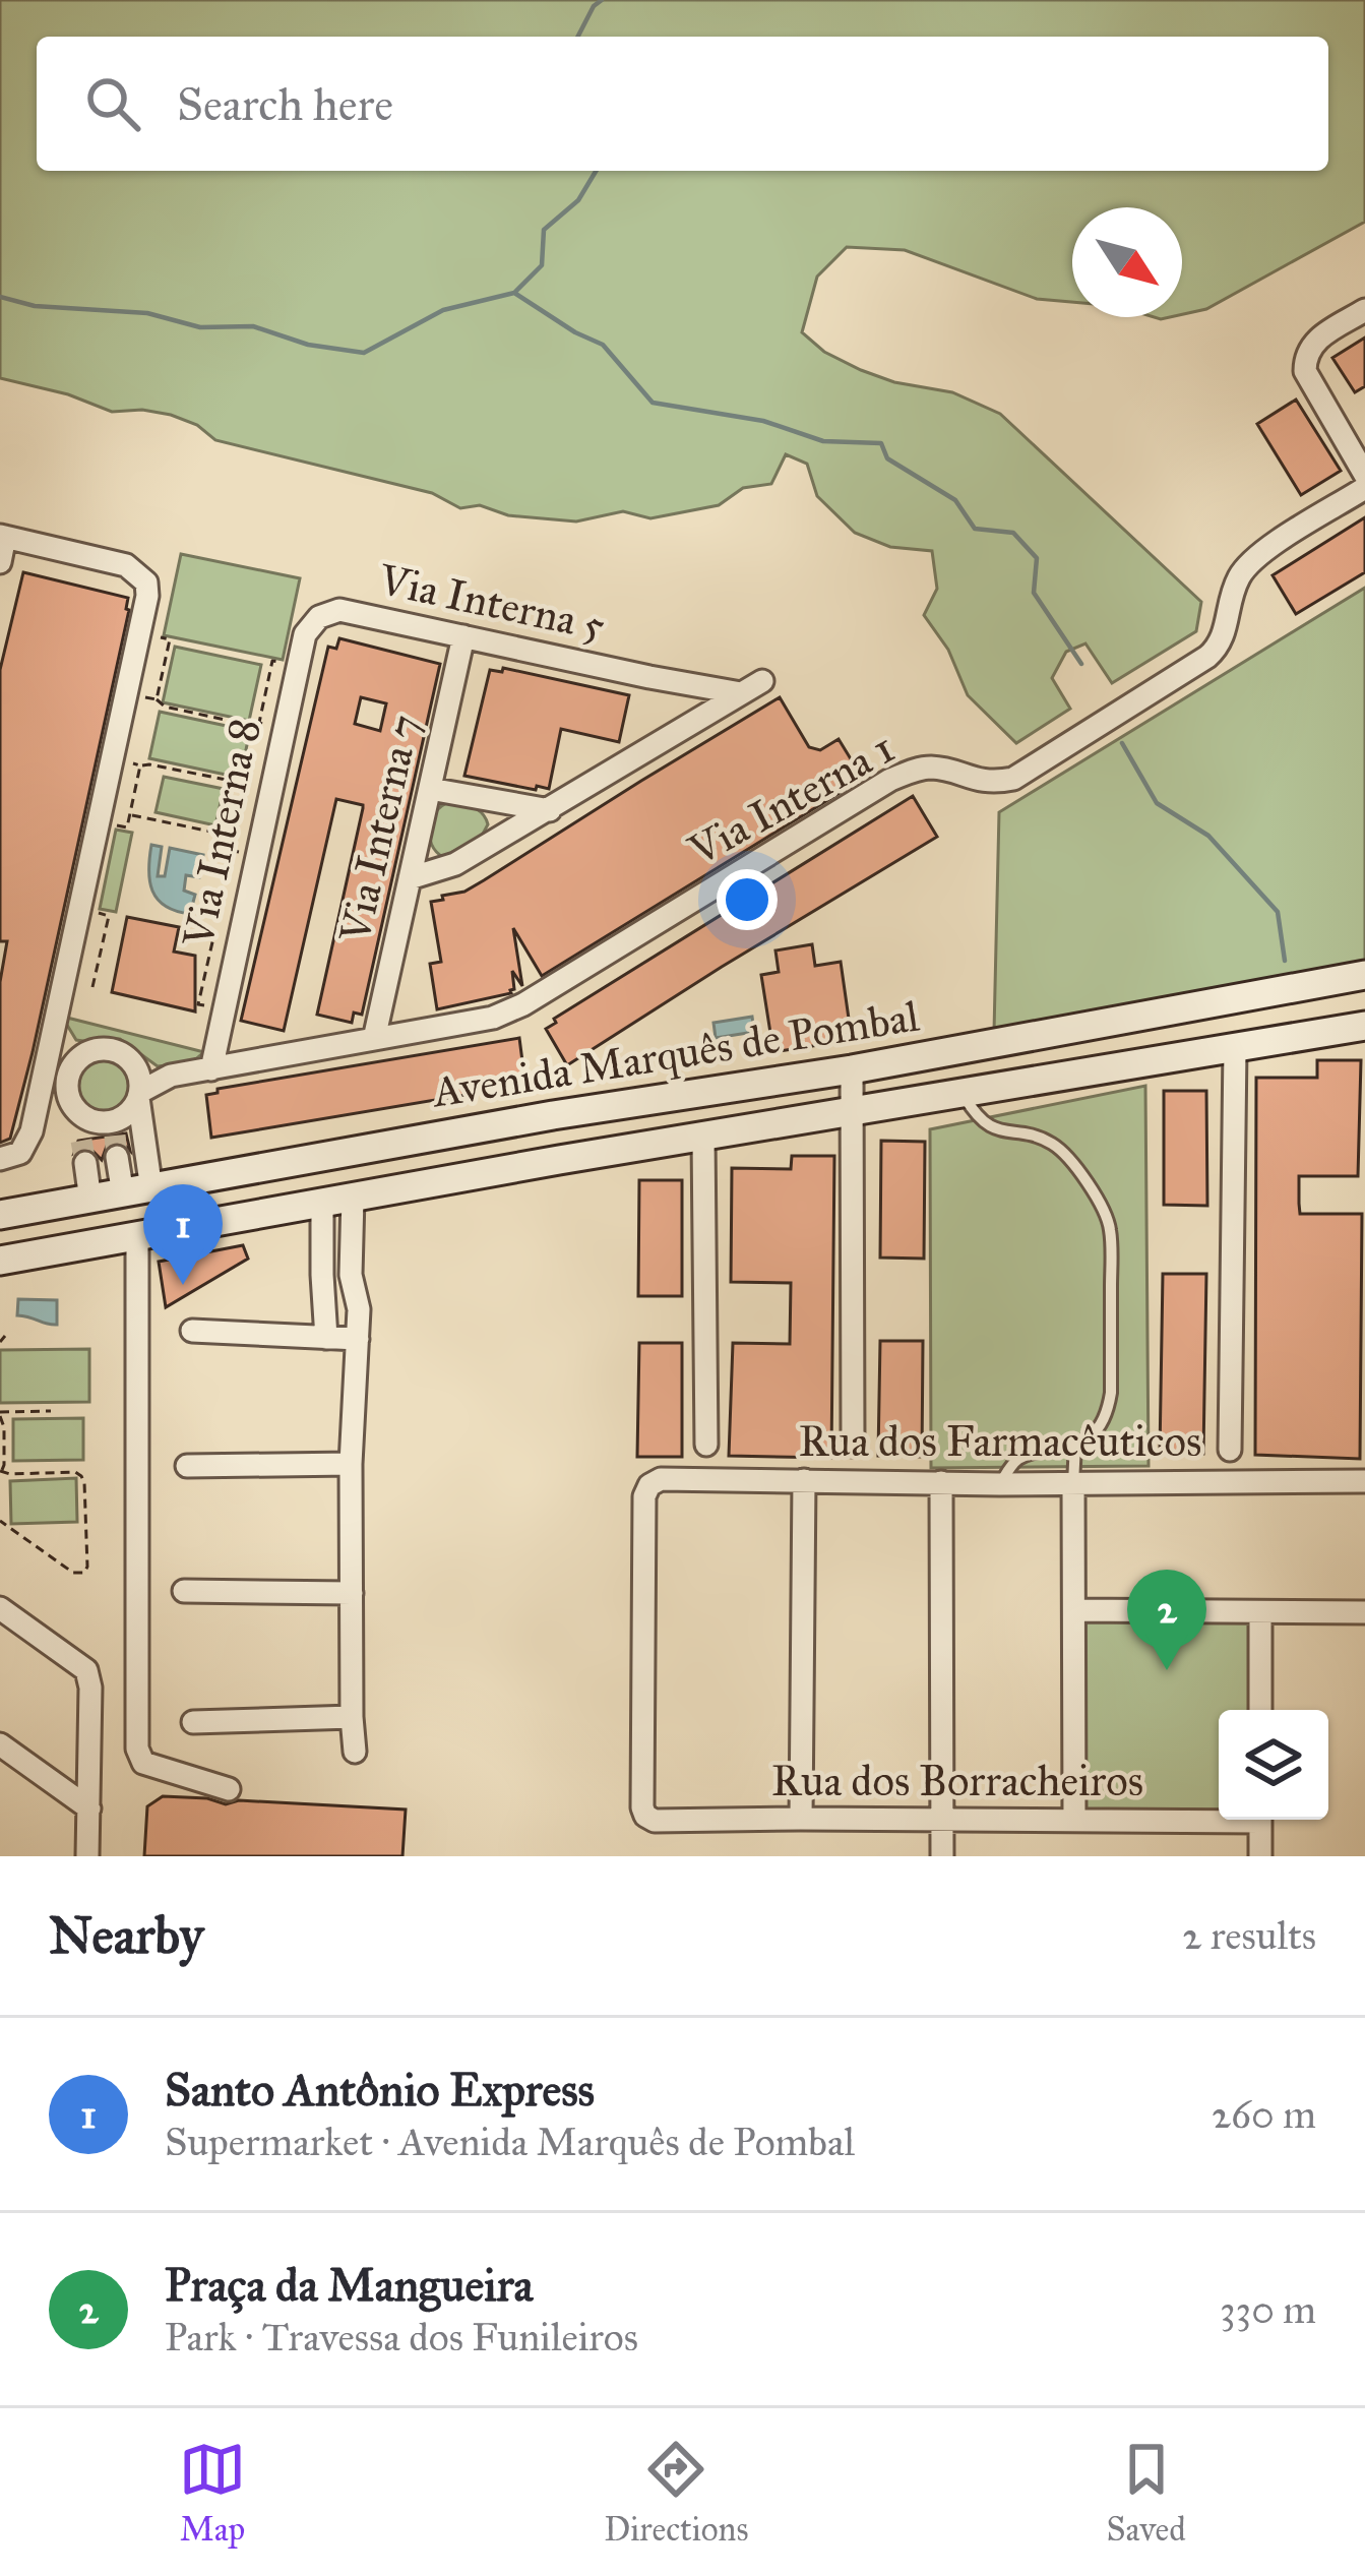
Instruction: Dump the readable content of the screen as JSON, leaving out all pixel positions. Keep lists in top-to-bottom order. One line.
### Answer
{"streets":{"main road":["Avenida Marquês de Pombal"],"street":["Via Interna 5","Via Interna 1","Via Interna 7","Via Interna 8","Rua dos Farmacêuticos","Rua dos Borracheiros"]},"crossings":[["Via Interna 5","Via Interna 7"],["Via Interna 5","Via Interna 8"],["Via Interna 1","Via Interna 7"],["Via Interna 1","Via Interna 8"],["Rua dos Farmacêuticos","Rua dos Borracheiros"]],"north":"bottom right","page":{"search":"Search here","pins":["1","2"],"heading":["Nearby","2 results"],"list":[{"mark":"1","name":"Santo Antônio Express","note":"Supermarket · Avenida Marquês de Pombal","value":"260 m"},{"mark":"2","name":"Praça da Mangueira","note":"Park · Travessa dos Funileiros","value":"330 m"}],"nav":["Map","Directions","Saved"]}}
